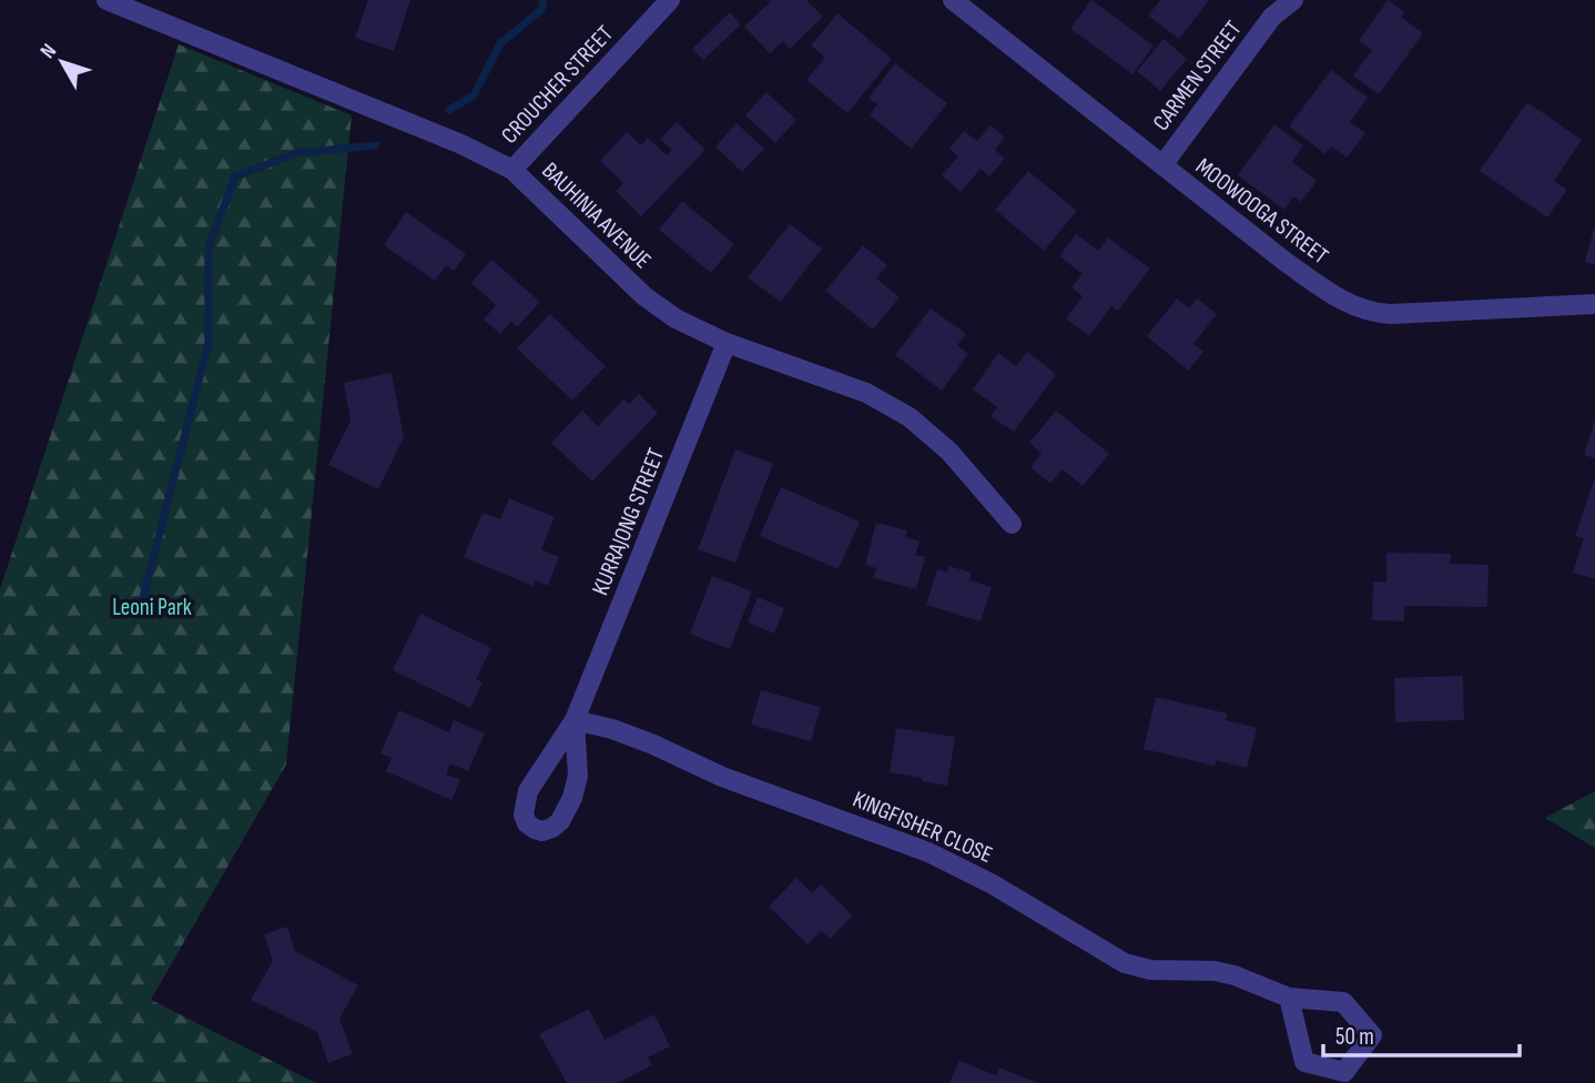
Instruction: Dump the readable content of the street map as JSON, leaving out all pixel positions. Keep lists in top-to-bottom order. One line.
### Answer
{"streets":{"street":["CARMEN STREET","CROUCHER STREET","MOOWOOGA STREET","BAUHINIA AVENUE","KURRAJONG STREET","KINGFISHER CLOSE"]},"crossings":[["CARMEN STREET","MOOWOOGA STREET"],["CROUCHER STREET","BAUHINIA AVENUE"],["BAUHINIA AVENUE","KURRAJONG STREET"],["KURRAJONG STREET","KINGFISHER CLOSE"]],"parks":["Leoni Park"],"scale_bar":"50 m","north":"top left"}
